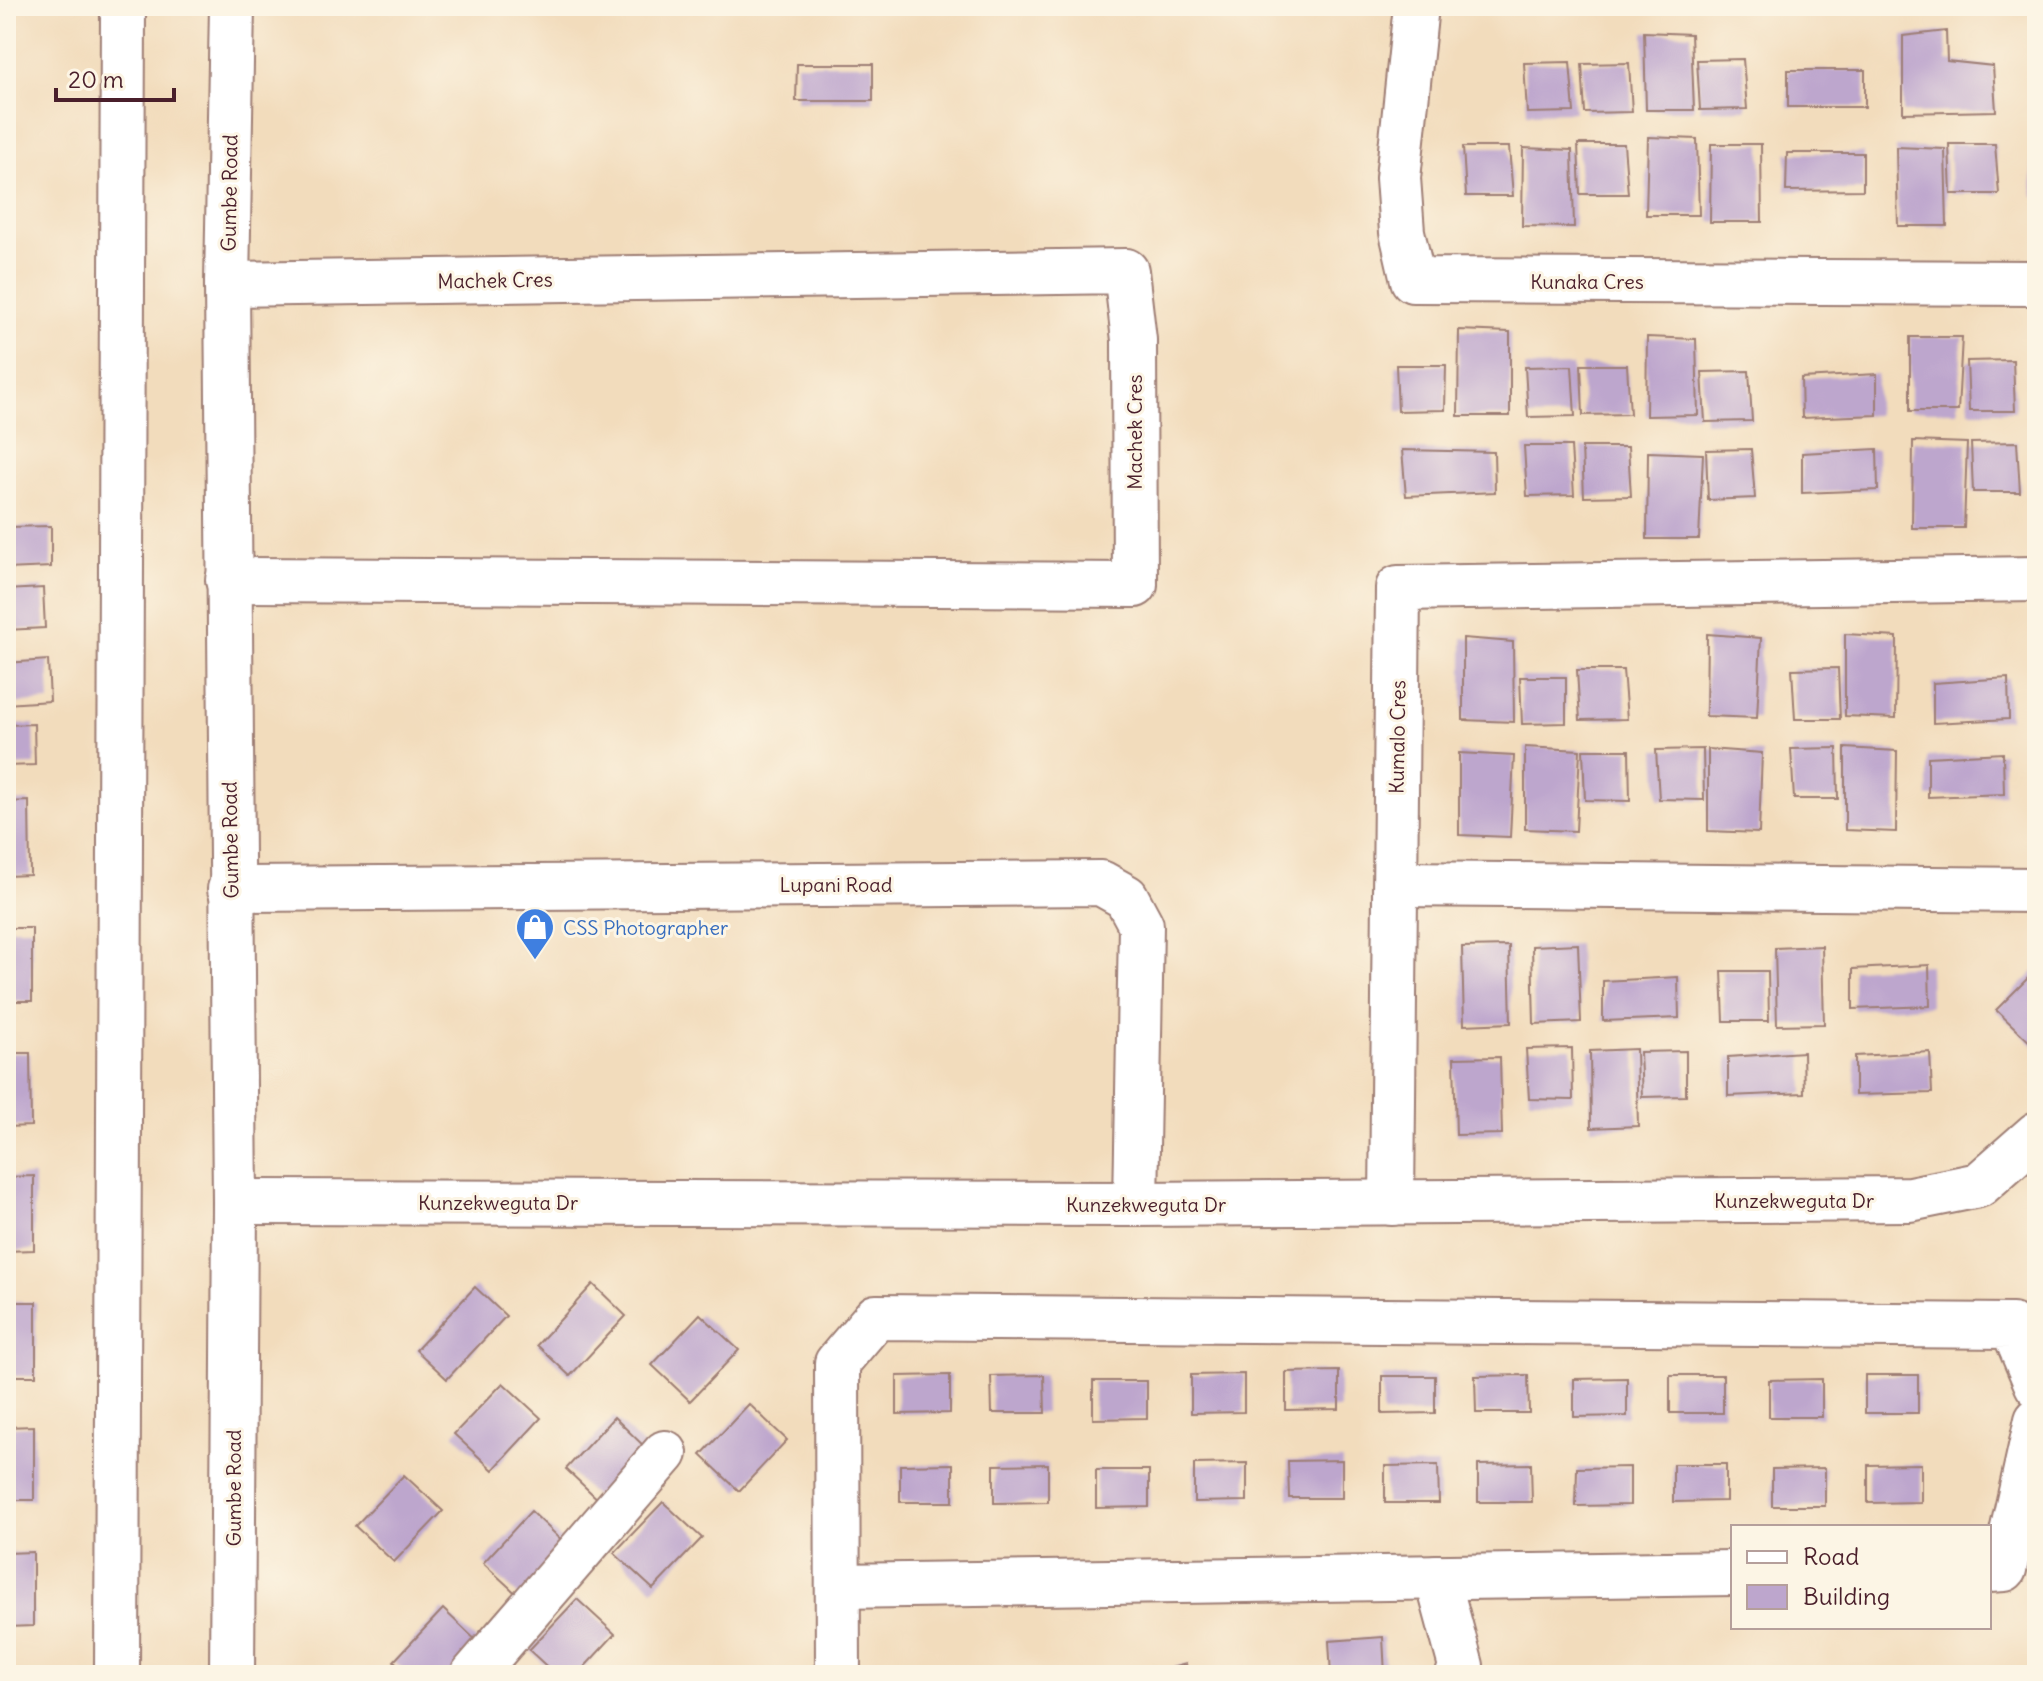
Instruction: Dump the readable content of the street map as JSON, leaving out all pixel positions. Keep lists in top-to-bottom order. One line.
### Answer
{"streets":{"street":["Gumbe Road","Machek Cres","Kunaka Cres","Kumalo Cres","Lupani Road","Kunzekweguta Dr"]},"crossings":[["Gumbe Road","Machek Cres"],["Gumbe Road","Lupani Road"],["Gumbe Road","Kunzekweguta Dr"],["Lupani Road","Kunzekweguta Dr"]],"places":{"shop":["CSS Photographer"]},"legend":["Road","Building"],"scale_bar":"20 m"}
